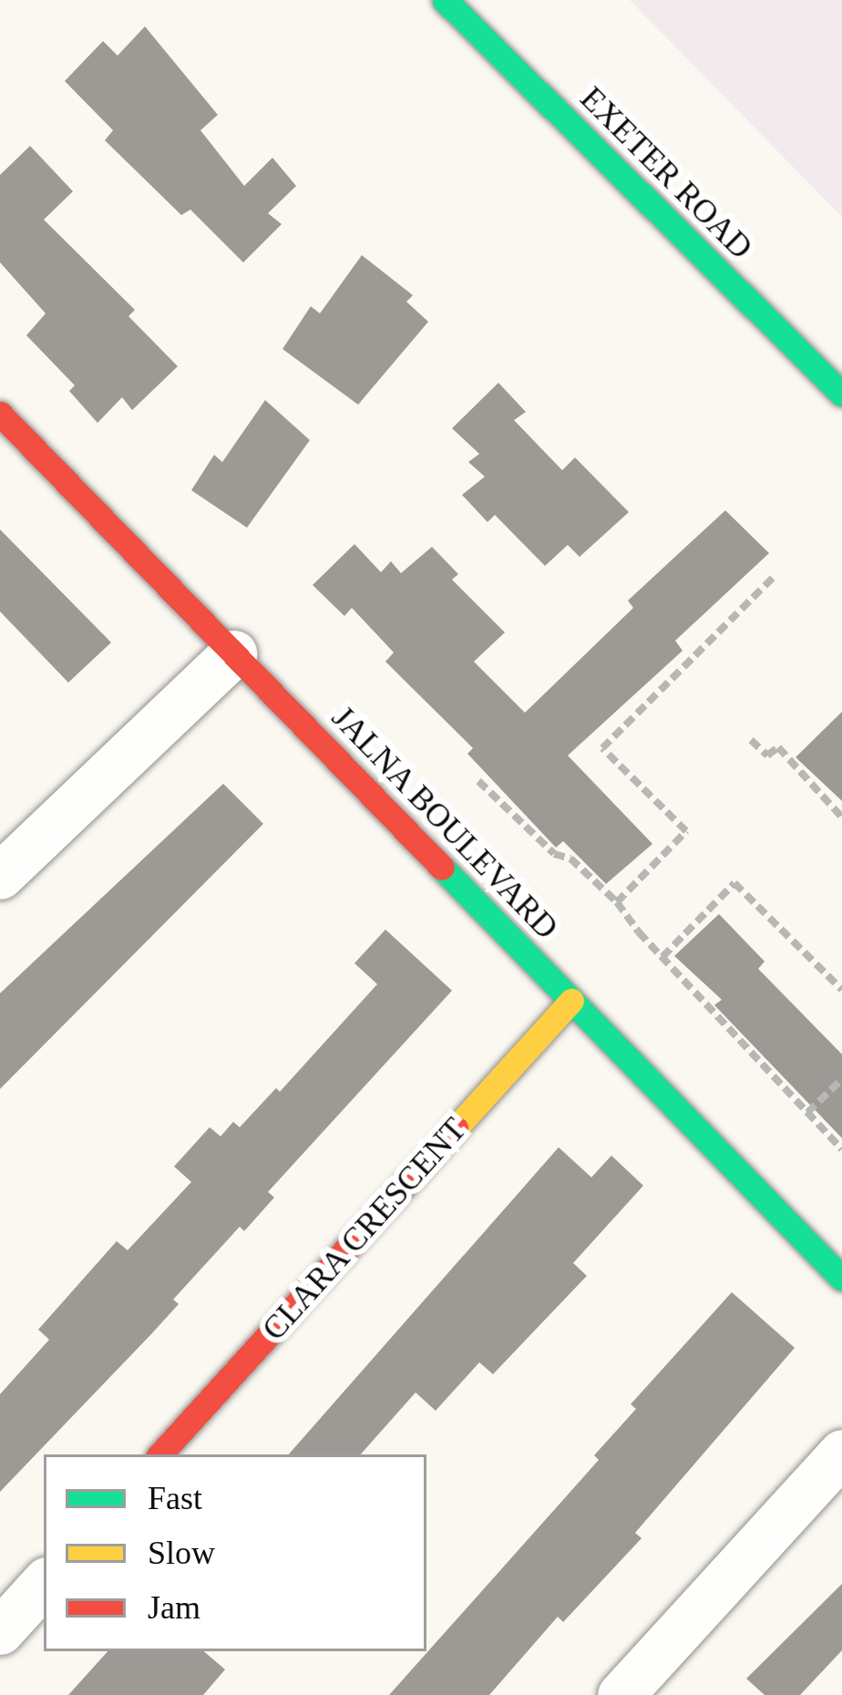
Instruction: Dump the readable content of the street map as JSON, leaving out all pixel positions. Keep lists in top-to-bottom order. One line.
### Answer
{"streets":{"street":["EXETER ROAD","JALNA BOULEVARD","CLARA CRESCENT"]},"crossings":[["JALNA BOULEVARD","CLARA CRESCENT"]],"legend":["Fast","Slow","Jam"]}
